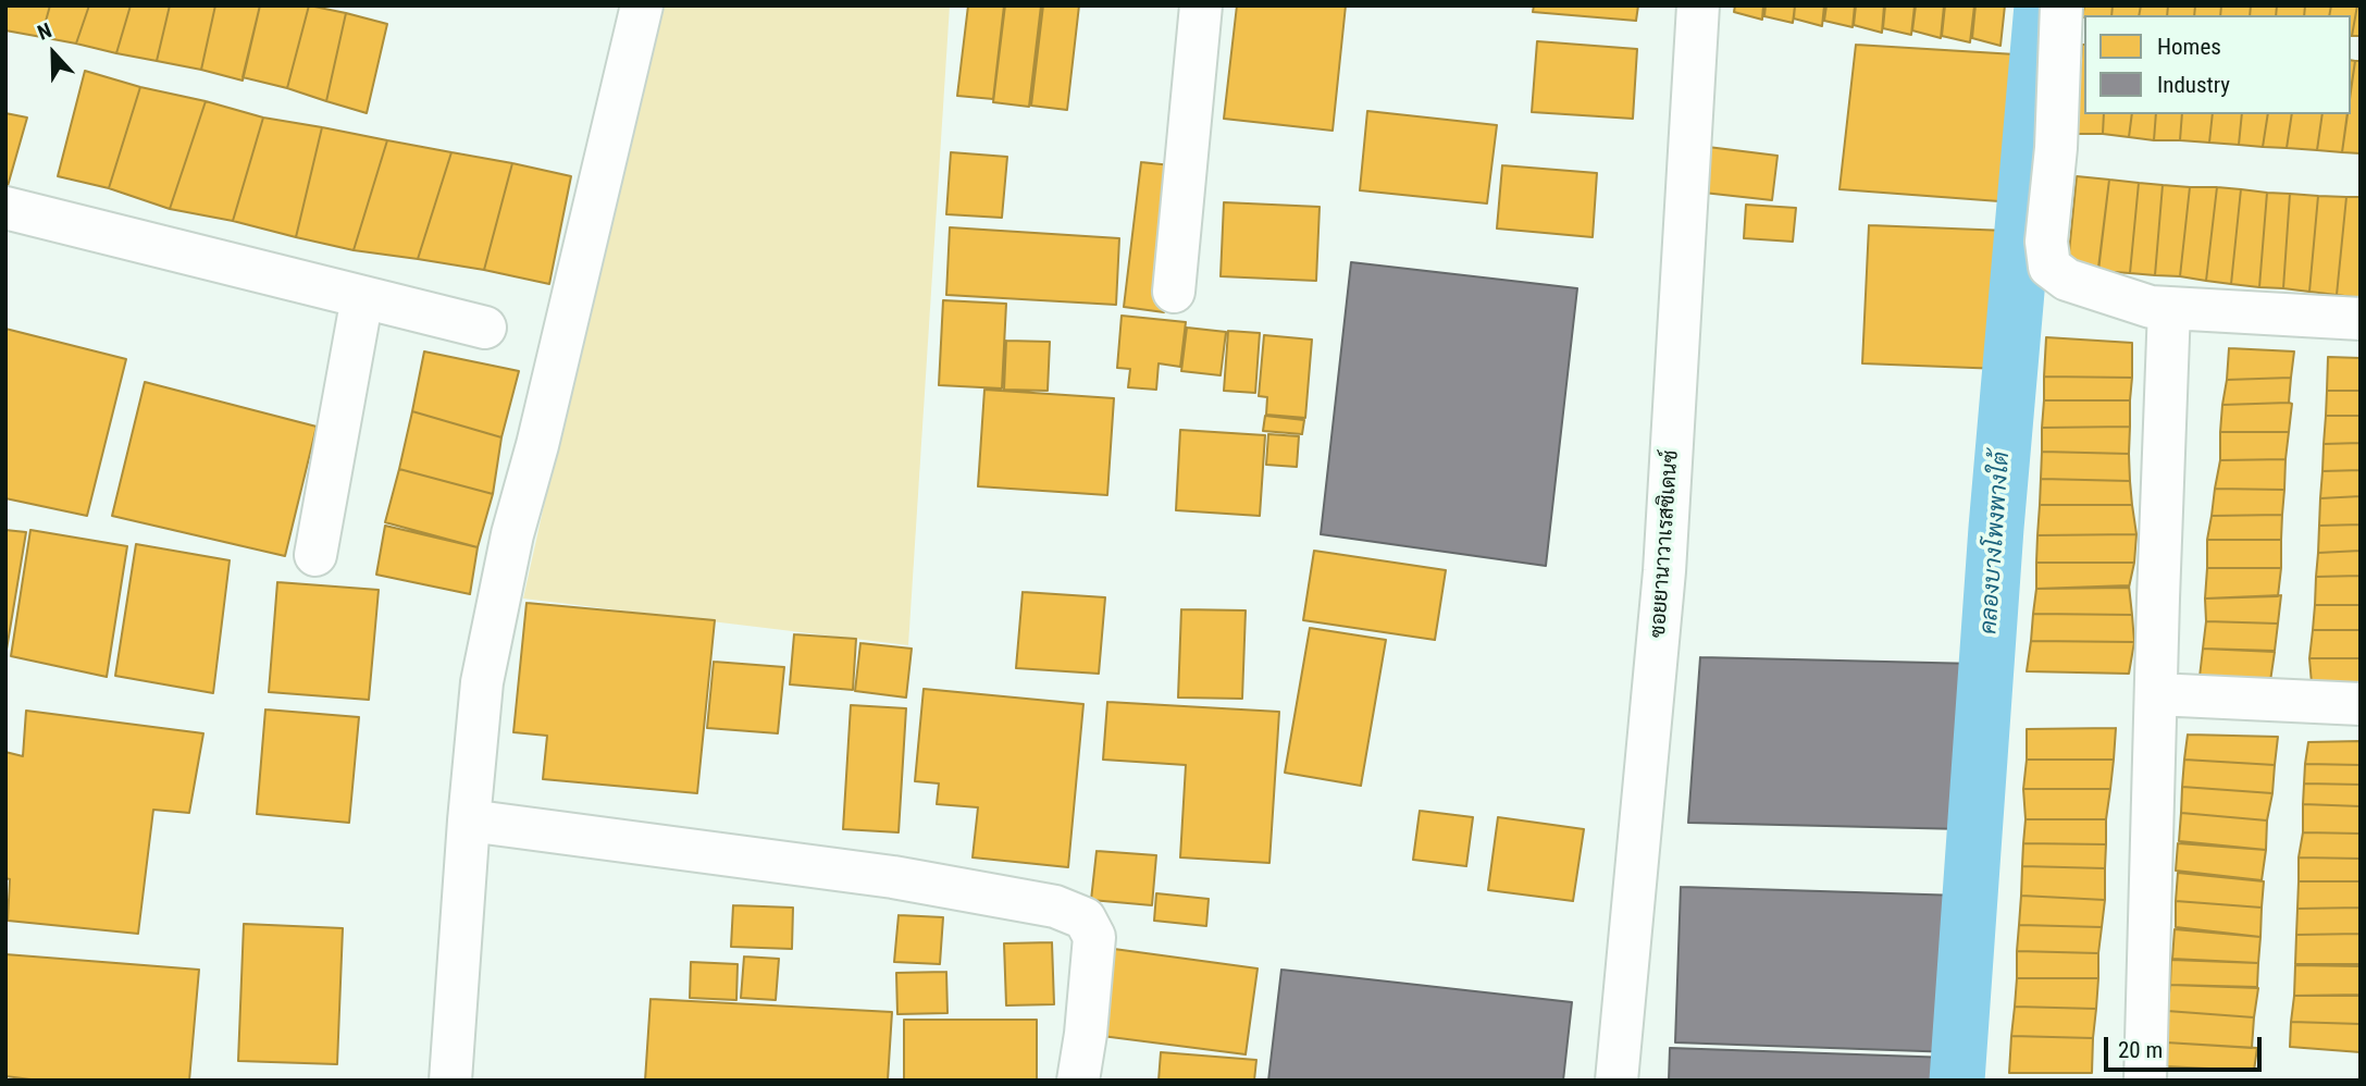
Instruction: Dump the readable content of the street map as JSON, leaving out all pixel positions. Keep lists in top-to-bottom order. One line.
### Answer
{"streets":{"street":["ซอยยานาวาเรสซิเดนซ์"]},"water":["คลองบางโพงพางใต้"],"legend":["Homes","Industry"],"scale_bar":"20 m","north":"top"}
